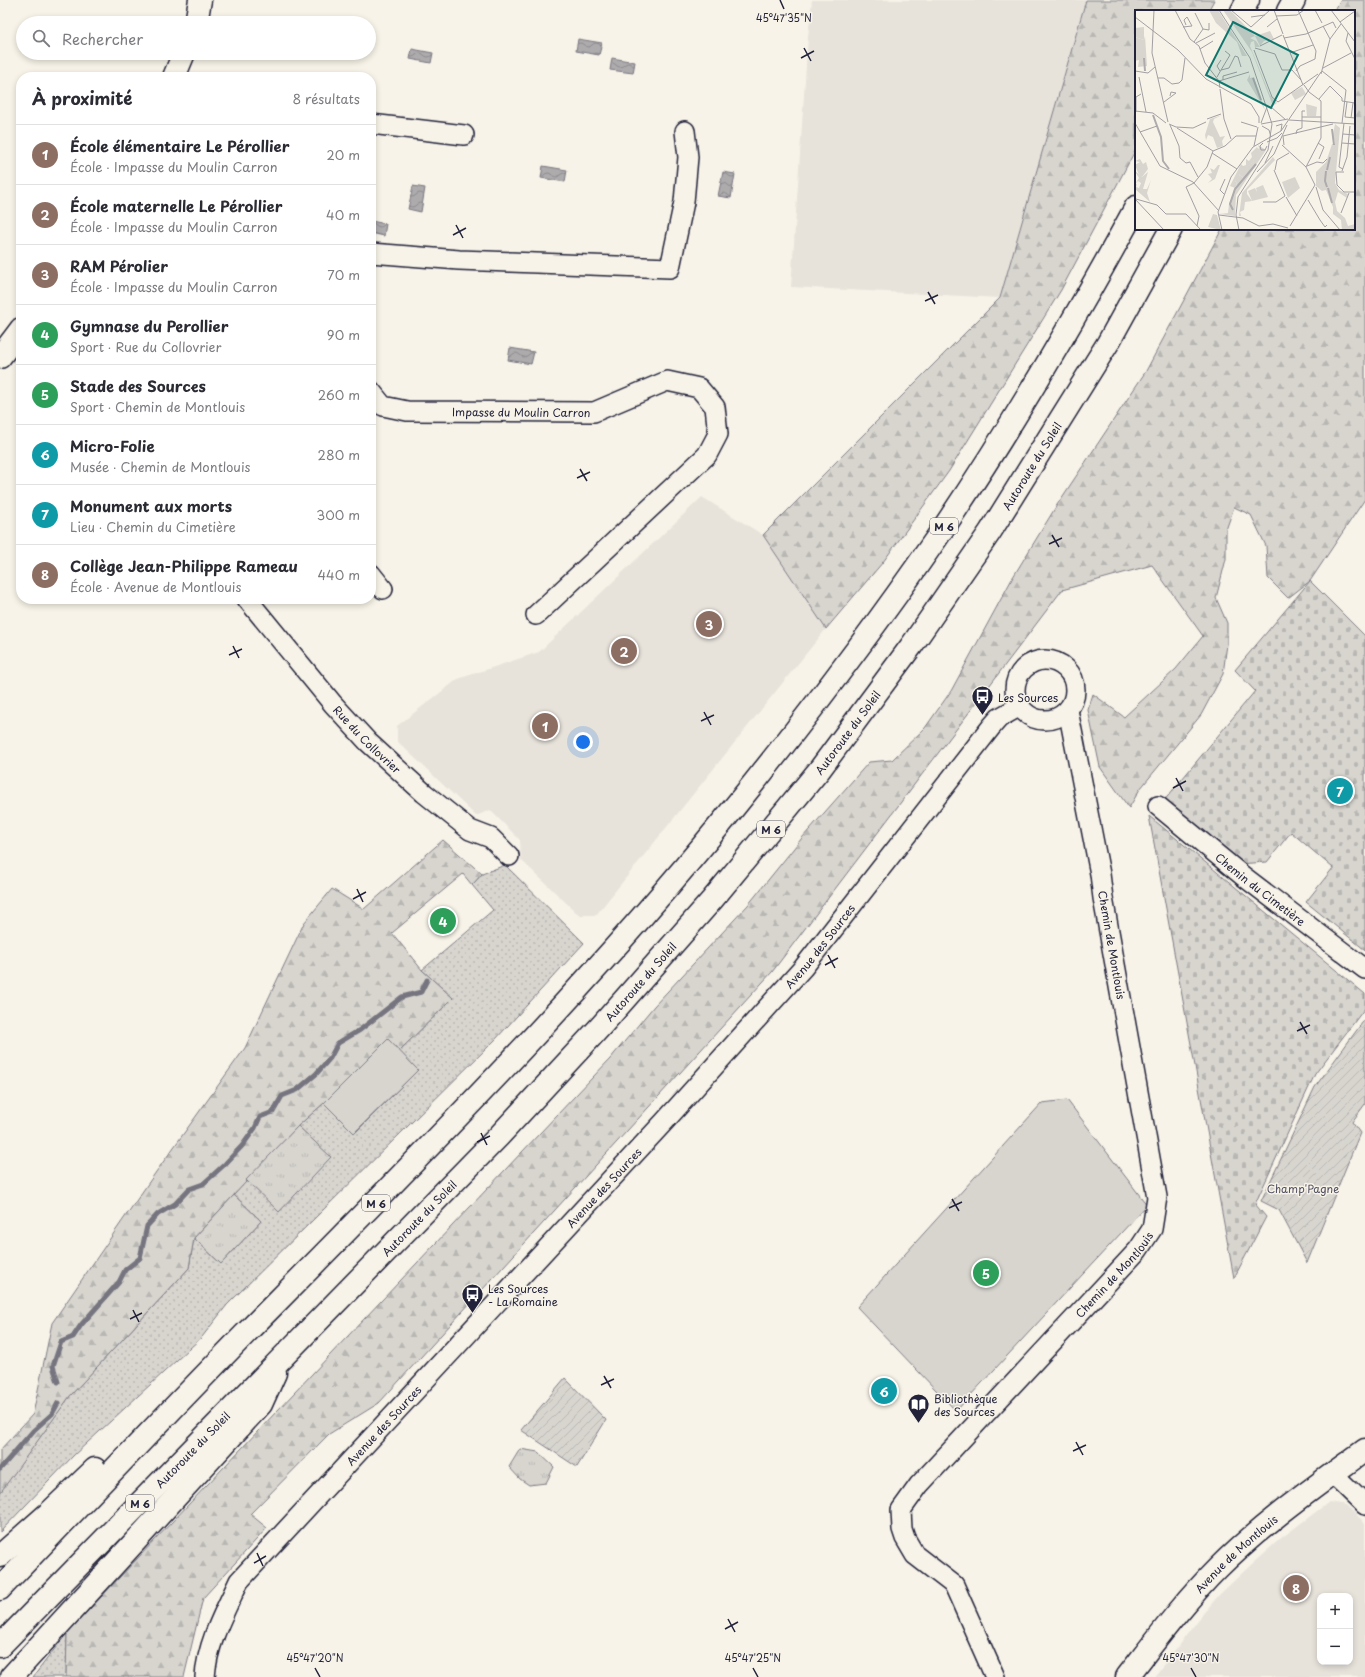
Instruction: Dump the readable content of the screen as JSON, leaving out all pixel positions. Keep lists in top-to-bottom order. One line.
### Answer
{"streets":{"main road":["Autoroute du Soleil","M 6","Avenue de Montlouis"],"street":["Impasse du Moulin Carron","Rue du Collovrier","Chemin du Cimetière","Chemin de Montlouis","Avenue des Sources"]},"crossings":[["Chemin de Montlouis","Avenue des Sources"]],"parks":["Champ'Pagne"],"places":{"bus stop":["Les Sources","Les Sources - La Romaine"],"library":["Bibliothèque des Sources"]},"page":{"search":"Rechercher","heading":["À proximité","8 résultats"],"list":[{"mark":"1","name":"École élémentaire Le Pérollier","note":"École · Impasse du Moulin Carron","value":"20 m"},{"mark":"2","name":"École maternelle Le Pérollier","note":"École · Impasse du Moulin Carron","value":"40 m"},{"mark":"3","name":"RAM Pérolier","note":"École · Impasse du Moulin Carron","value":"70 m"},{"mark":"4","name":"Gymnase du Perollier","note":"Sport · Rue du Collovrier","value":"90 m"},{"mark":"5","name":"Stade des Sources","note":"Sport · Chemin de Montlouis","value":"260 m"},{"mark":"6","name":"Micro-Folie","note":"Musée · Chemin de Montlouis","value":"280 m"},{"mark":"7","name":"Monument aux morts","note":"Lieu · Chemin du Cimetière","value":"300 m"},{"mark":"8","name":"Collège Jean-Philippe Rameau","note":"École · Avenue de Montlouis","value":"440 m"}],"pins":["3","2","1","7","4","5","6","8"],"map_buttons":["+","−"]},"coordinates":["45°47'35\"N","45°47'20\"N","45°47'25\"N","45°47'30\"N"]}
